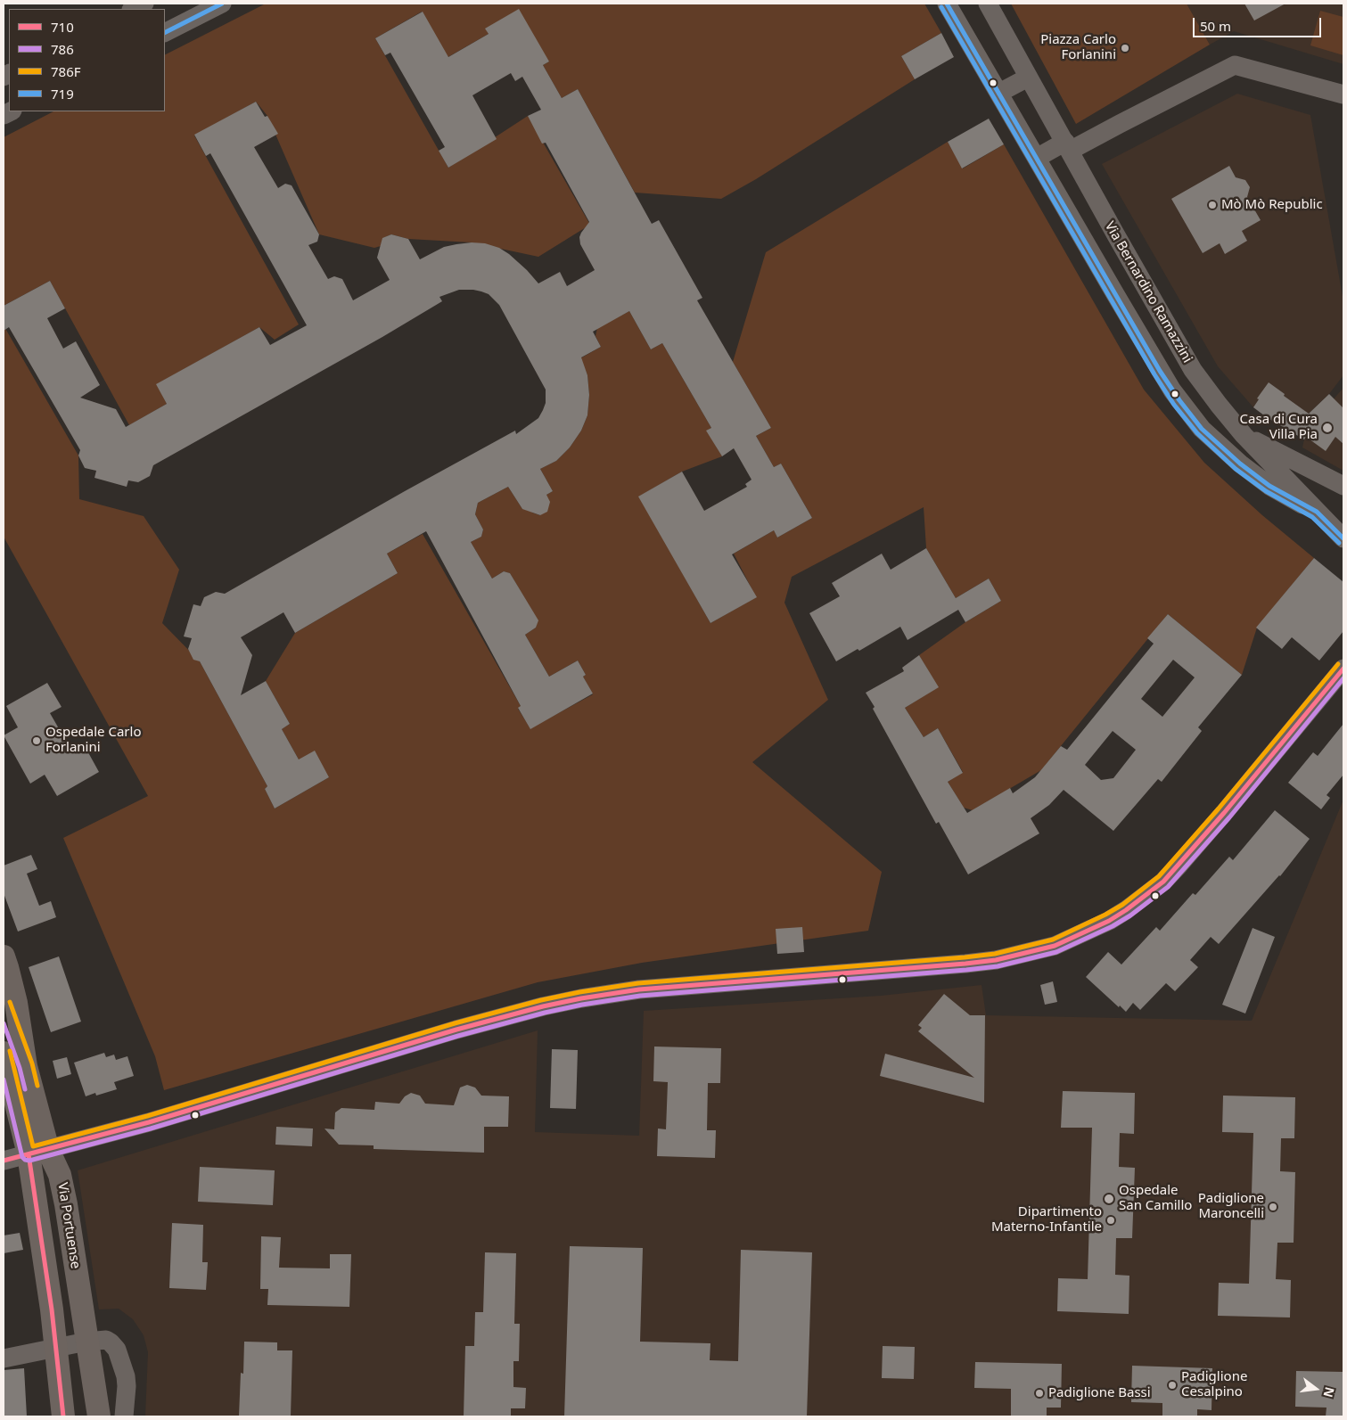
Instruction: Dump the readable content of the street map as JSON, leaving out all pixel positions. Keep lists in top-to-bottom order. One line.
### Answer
{"streets":{"main road":["Via Portuense"],"street":["Via Bernardino Ramazzini"]},"places":["Piazza Carlo Forlanini","Mò Mò Republic","Casa di Cura Villa Pia","Ospedale Carlo Forlanini","Ospedale San Camillo","Padiglione Maroncelli","Dipartimento Materno-Infantile","Padiglione Cesalpino","Padiglione Bassi"],"lines":["transit line 719","transit line 786F","transit line 710","transit line 786"],"legend":["710","786","786F","719"],"scale_bar":"50 m","north":"right"}
